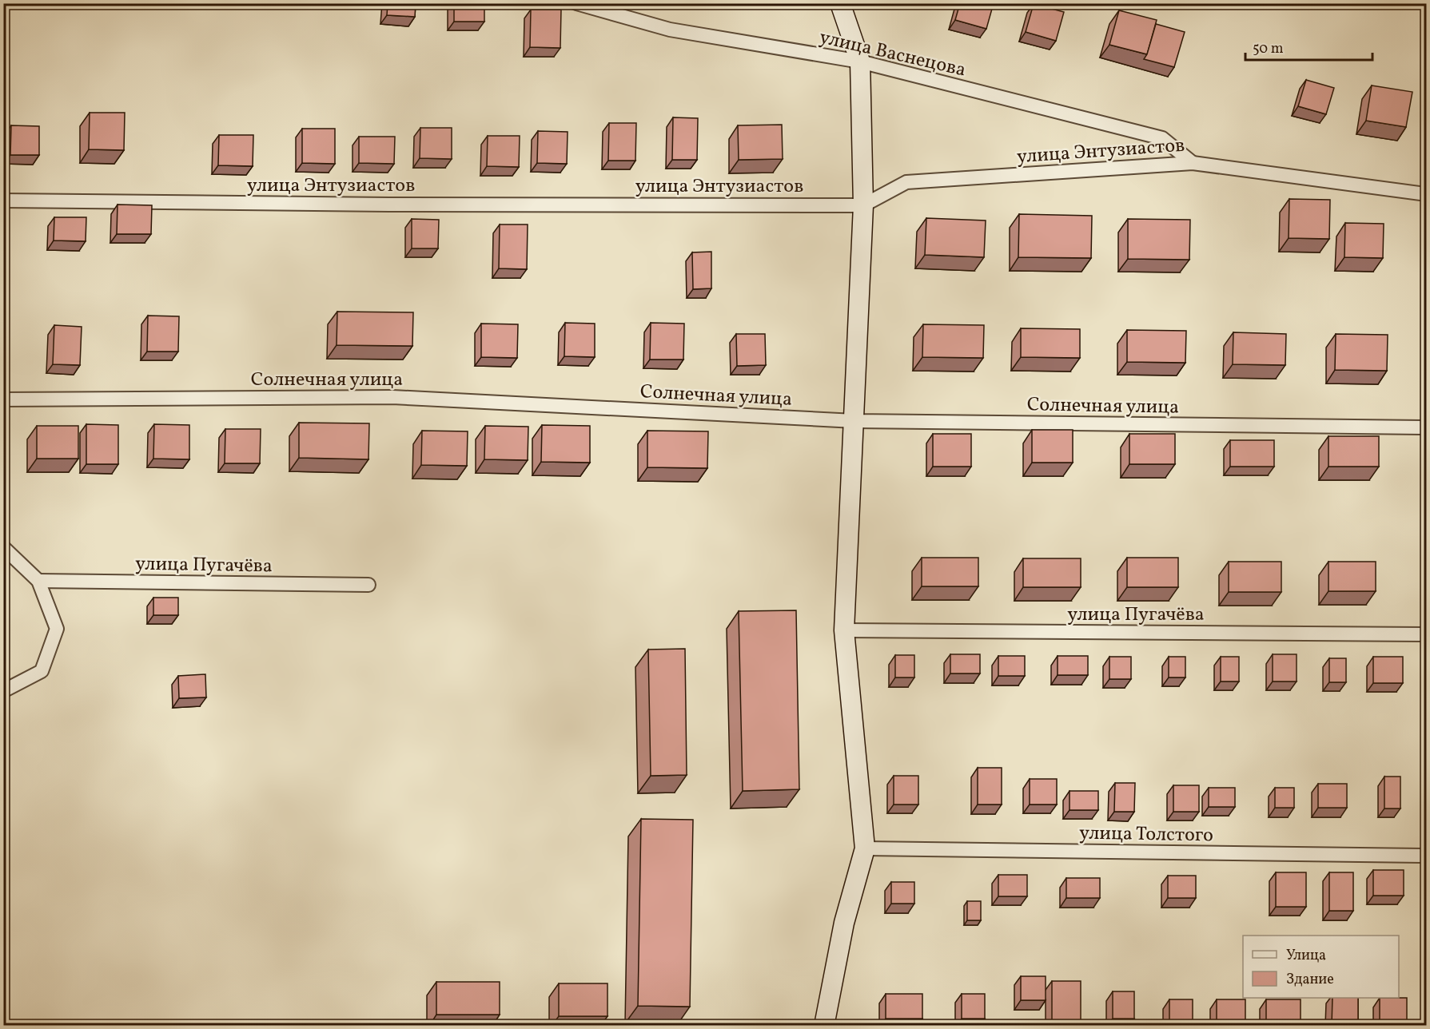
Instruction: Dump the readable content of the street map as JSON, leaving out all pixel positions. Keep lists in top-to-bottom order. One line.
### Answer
{"streets":{"street":["улица Васнецова","улица Энтузиастов","Солнечная улица","улица Пугачёва","улица Толстого"]},"crossings":[["улица Васнецова","улица Энтузиастов"]],"legend":["Улица","Здание"],"scale_bar":"50 m"}
